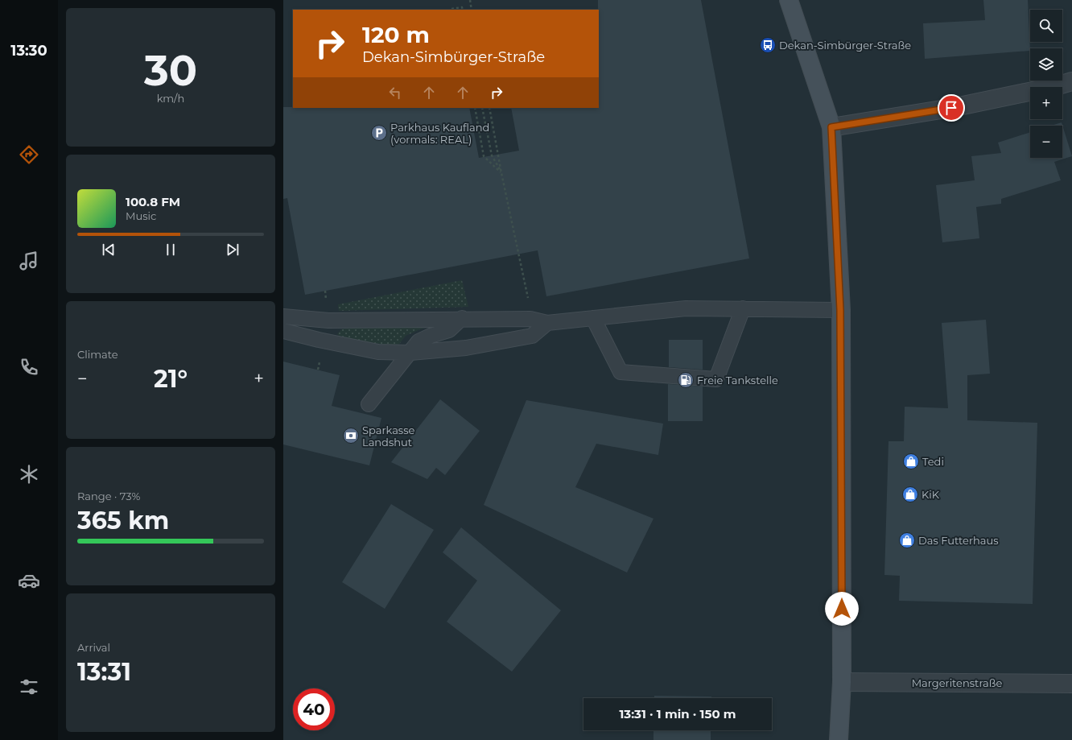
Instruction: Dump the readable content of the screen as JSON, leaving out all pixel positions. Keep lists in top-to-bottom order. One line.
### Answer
{"streets":{"street":["Margeritenstraße"]},"places":{"bus stop":["Dekan-Simbürger-Straße"],"parking":["Parkhaus Kaufland (vormals: REAL)"],"fuel station":["Freie Tankstelle"],"bank":["Sparkasse Landshut"],"shop":["Tedi","KiK","Das Futterhaus"]},"page":{"tabs":"13:30","tile":[["30","km/h"],"Climate",["Range · 73%","365 km"],["Arrival","13:31"]],"map_buttons":["+","−"],"turn":["120 m","Dekan-Simbürger-Straße"],"song":["100.8 FM","Music"],"heat":["−","21°","+"],"limit":"40","trip":"13:31 · 1 min · 150 m"}}
